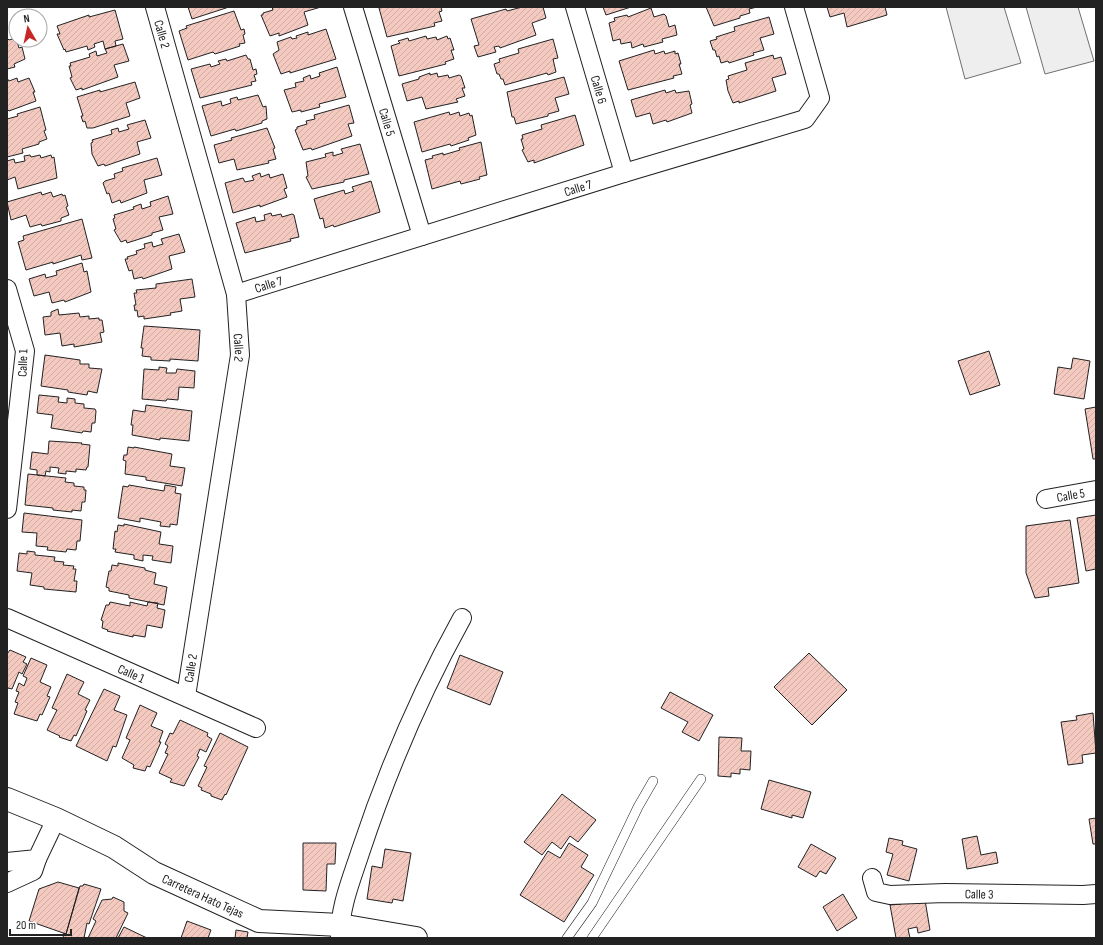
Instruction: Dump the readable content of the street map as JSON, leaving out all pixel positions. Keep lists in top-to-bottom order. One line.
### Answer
{"streets":{"street":["Calle 2","Calle 6","Calle 5","Calle 7","Calle 1","Calle 3","Carretera Hato Tejas"]},"crossings":[["Calle 2","Calle 7"],["Calle 2","Calle 1"],["Calle 6","Calle 7"],["Calle 5","Calle 7"]],"scale_bar":"20 m","north":"top"}
